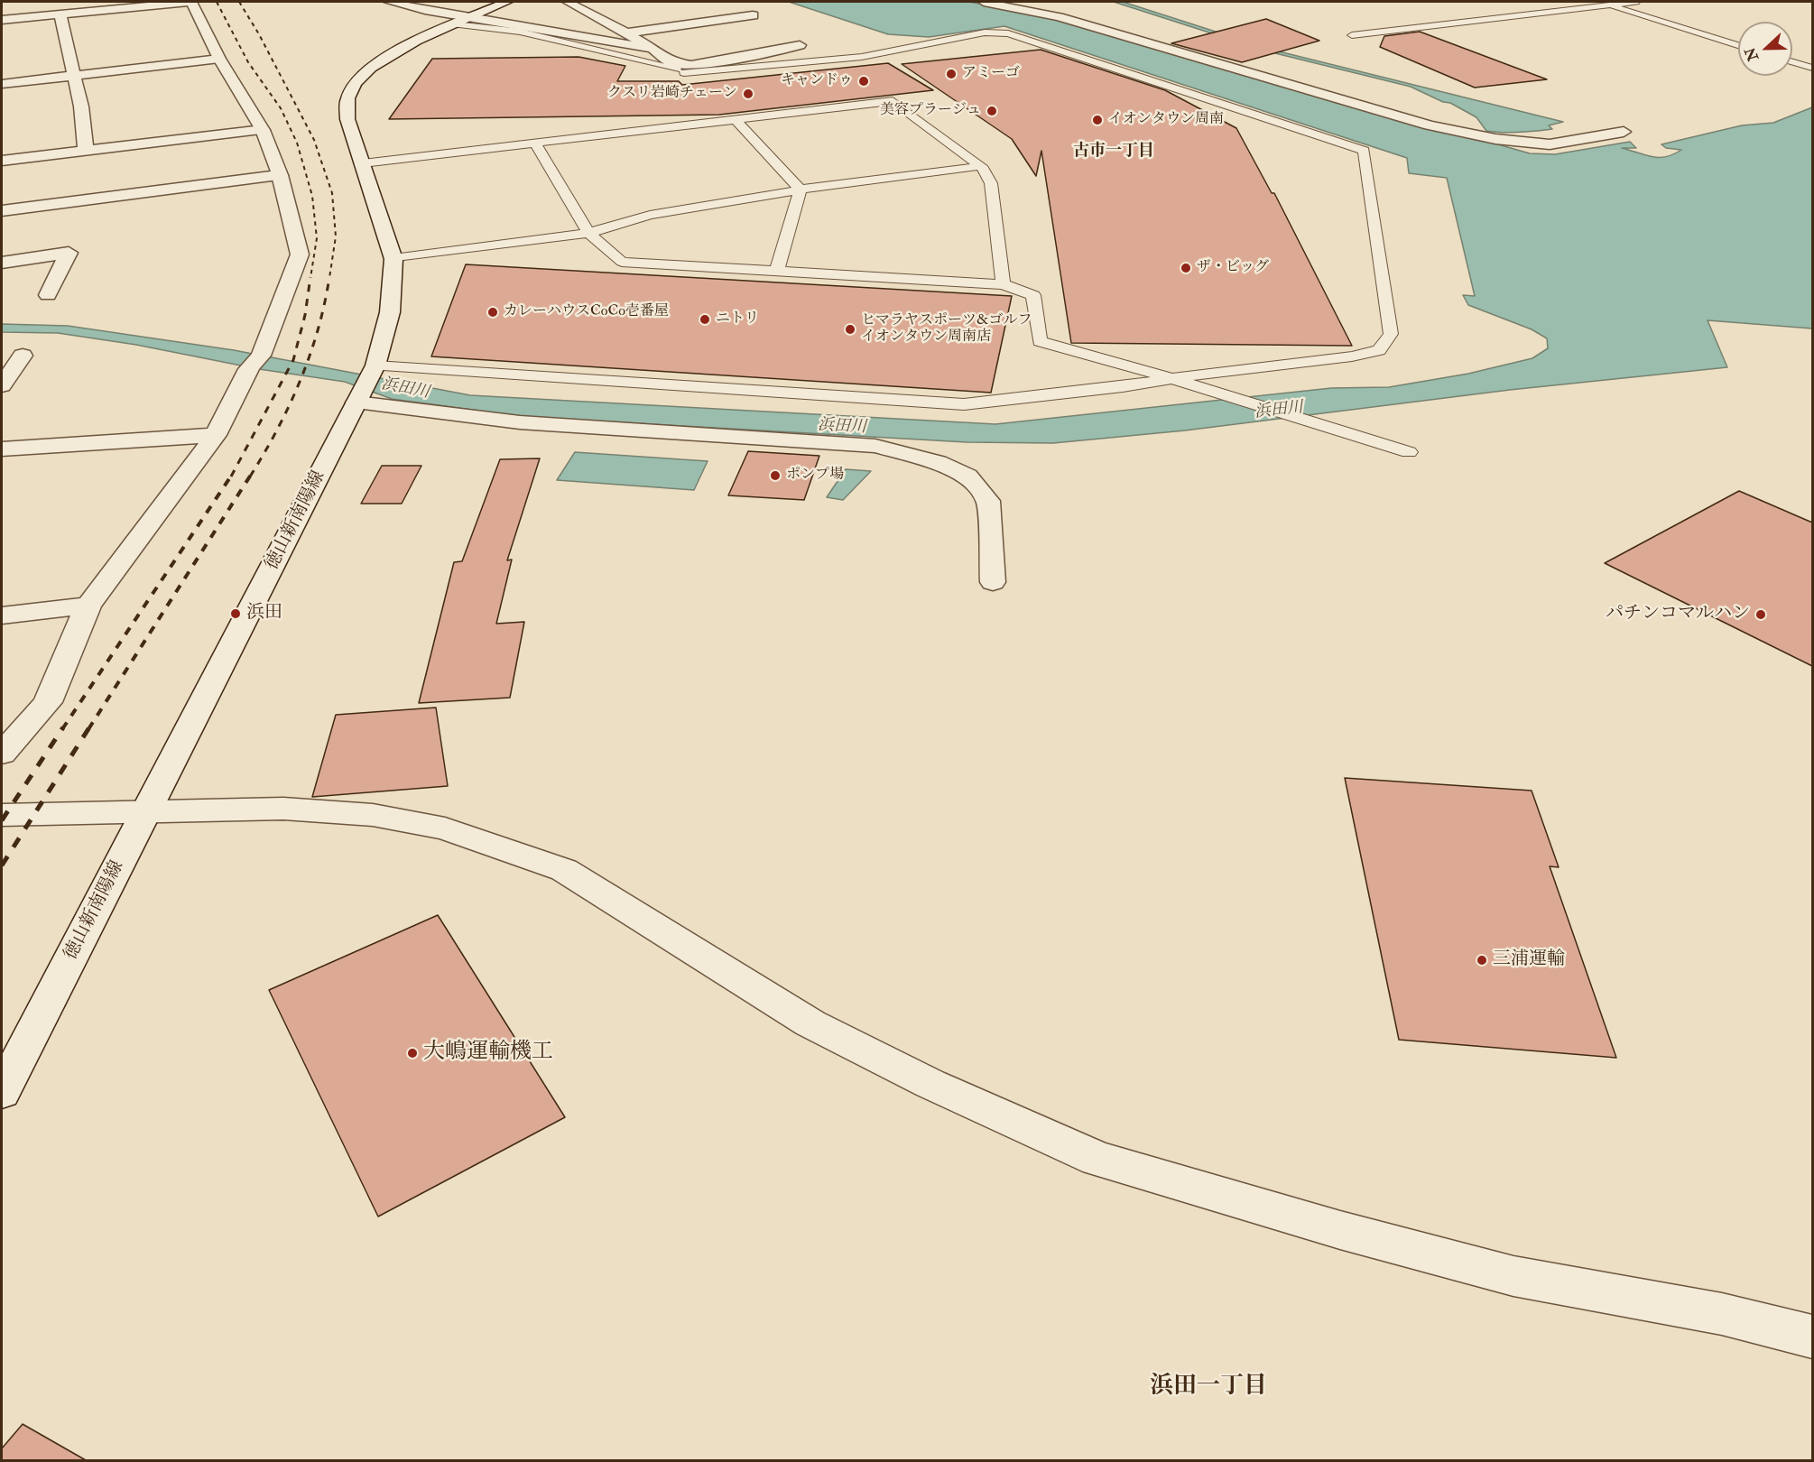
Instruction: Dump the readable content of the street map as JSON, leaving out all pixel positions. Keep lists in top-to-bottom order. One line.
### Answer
{"streets":{"street":["徳山新南陽線"]},"districts":["古市一丁目","浜田一丁目"],"water":["浜田川"],"places":["アミーゴ","キャンドゥ","クスリ岩崎チェーン","美容プラージュ","イオンタウン周南","ザ・ビッグ","カレーハウスCoCo壱番屋","ニトリ","ヒマラヤスポーツ&ゴルフ イオンタウン周南店","ポンプ場","浜田","パチンコマルハン","三浦運輸","大嶋運輸機工"],"north":"left"}
